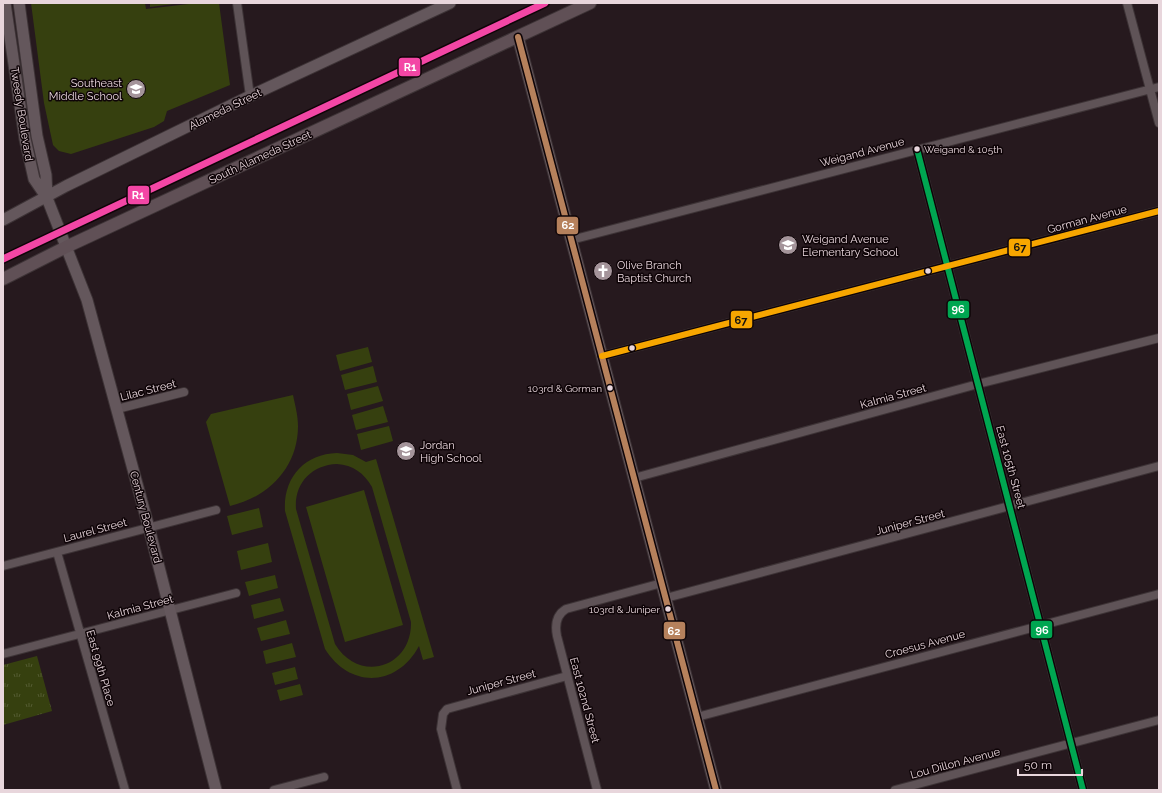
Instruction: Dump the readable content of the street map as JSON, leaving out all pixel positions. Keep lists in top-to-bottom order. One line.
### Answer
{"streets":{"main road":["South Alameda Street"],"street":["Alameda Street","Tweedy Boulevard","Weigand Avenue","Gorman Avenue","Lilac Street","Kalmia Street","East 105th Street","Century Boulevard","Juniper Street","Laurel Street","Croesus Avenue","East 99th Place","East 102nd Street","Lou Dillon Avenue"]},"crossings":[["Alameda Street","Tweedy Boulevard"],["Tweedy Boulevard","South Alameda Street"],["Tweedy Boulevard","Century Boulevard"],["Weigand Avenue","East 105th Street"],["South Alameda Street","Century Boulevard"],["Gorman Avenue","East 105th Street"],["Lilac Street","Century Boulevard"],["Kalmia Street","East 105th Street"],["Kalmia Street","Century Boulevard"],["Kalmia Street","East 99th Place"],["East 105th Street","Juniper Street"],["East 105th Street","Croesus Avenue"],["East 105th Street","Lou Dillon Avenue"],["Century Boulevard","Laurel Street"],["Juniper Street","East 102nd Street"],["Laurel Street","East 99th Place"]],"places":{"school or university":["Southeast Middle School","Weigand Avenue Elementary School","Jordan High School"],"other":["Weigand & 105th","103rd & Gorman","103rd & Juniper"],"church":["Olive Branch Baptist Church"]},"lines":["transit line R1","transit line 62","transit line 96","transit line 67"],"scale_bar":"50 m"}
